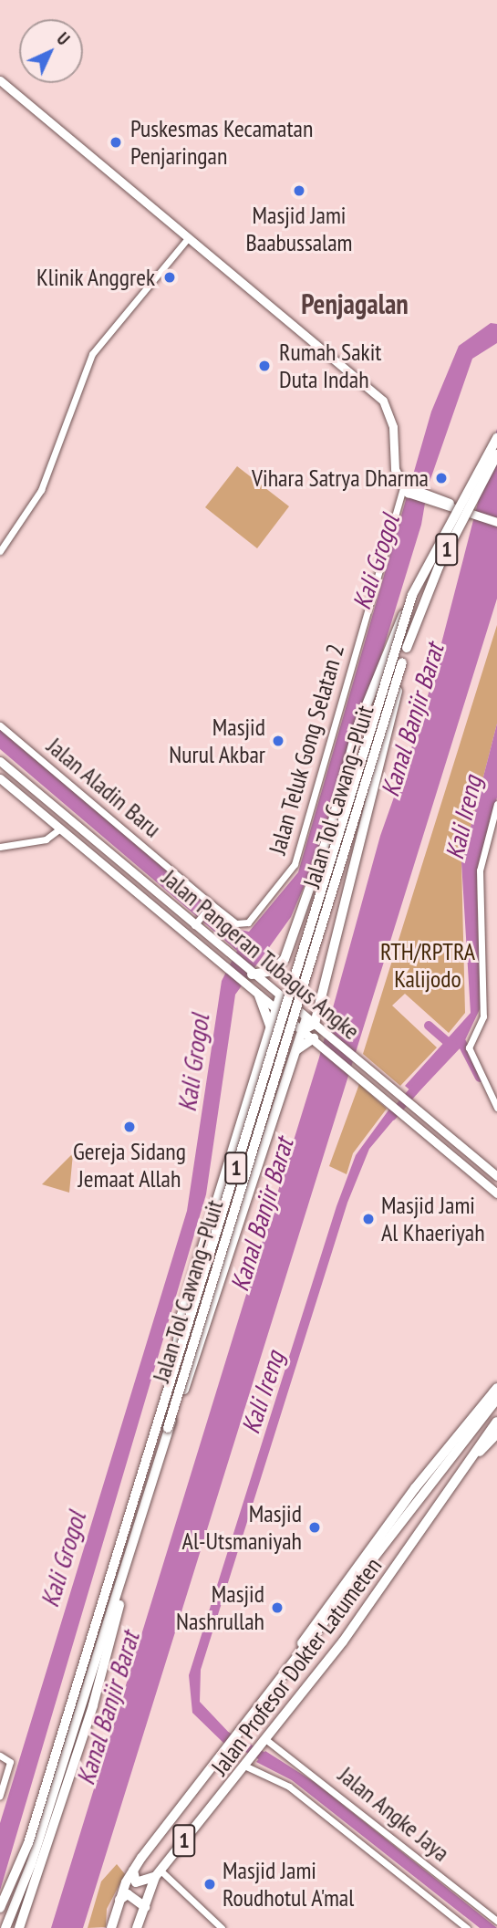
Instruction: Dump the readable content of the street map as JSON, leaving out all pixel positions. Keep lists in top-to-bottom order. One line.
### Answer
{"streets":{"highway":["1","Jalan Tol Cawang–Pluit"],"main road":["Jalan Pangeran Tubagus Angke","Jalan Profesor Dokter Latumeten"],"street":["Jalan Teluk Gong Selatan 2","Jalan Aladin Baru","Jalan Angke Jaya"]},"crossings":[["1","Jalan Profesor Dokter Latumeten"],["Jalan Teluk Gong Selatan 2","Jalan Aladin Baru"],["Jalan Profesor Dokter Latumeten","Jalan Angke Jaya"]],"districts":["Penjagalan"],"water":["Kali Grogol","Kanal Banjir Barat","Kali Ireng"],"parks":["RTH/RPTRA Kalijodo"],"places":["Puskesmas Kecamatan Penjaringan","Masjid Jami Baabussalam","Klinik Anggrek","Rumah Sakit Duta Indah","Vihara Satrya Dharma","Masjid Nurul Akbar","Gereja Sidang Jemaat Allah","Masjid Jami Al Khaeriyah","Masjid Al-Utsmaniyah","Masjid Nashrullah","Masjid Jami Roudhotul A'mal"],"north":"top right"}
